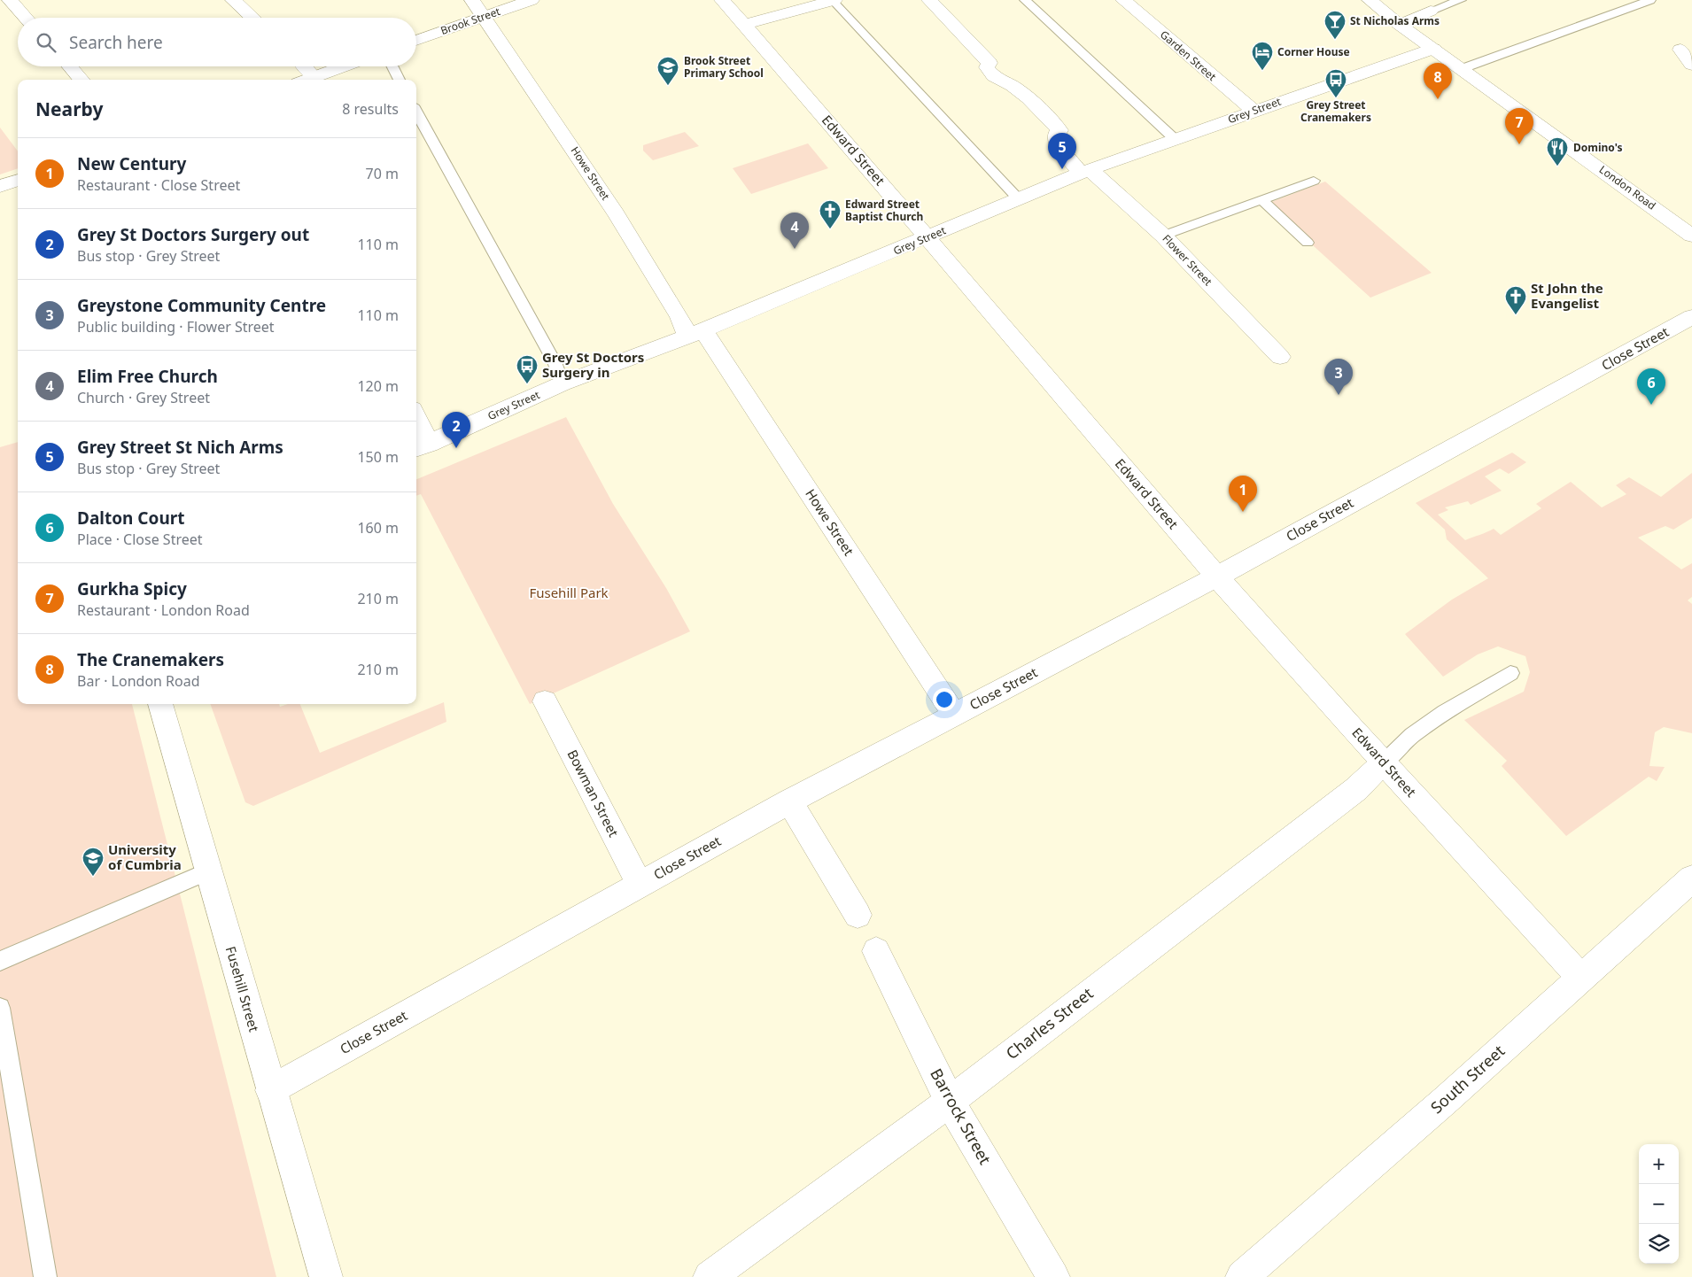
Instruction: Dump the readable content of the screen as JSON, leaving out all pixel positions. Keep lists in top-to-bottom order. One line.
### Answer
{"streets":{"street":["Brook Street","Garden Street","Grey Street","Edward Street","Howe Street","London Road","Flower Street","Close Street","Bowman Street","Fusehill Street","Charles Street","South Street","Barrock Street"]},"crossings":[["Brook Street","Howe Street"],["Garden Street","Grey Street"],["Grey Street","Edward Street"],["Grey Street","Howe Street"],["Grey Street","London Road"],["Grey Street","Flower Street"],["Edward Street","Close Street"],["Edward Street","Charles Street"],["Edward Street","South Street"],["Howe Street","Close Street"],["Close Street","Bowman Street"],["Close Street","Fusehill Street"],["Charles Street","Barrock Street"]],"parks":["Fusehill Park"],"places":{"bar":["St Nicholas Arms"],"hotel":["Corner House"],"school or university":["Brook Street Primary School","University of Cumbria"],"bus stop":["Grey Street Cranemakers","Grey St Doctors Surgery in"],"restaurant":["Domino's"],"church":["Edward Street Baptist Church","St John the Evangelist"]},"page":{"search":"Search here","pins":["8","7","5","4","3","6","2","1"],"heading":["Nearby","8 results"],"list":[{"mark":"1","name":"New Century","note":"Restaurant · Close Street","value":"70 m"},{"mark":"2","name":"Grey St Doctors Surgery out","note":"Bus stop · Grey Street","value":"110 m"},{"mark":"3","name":"Greystone Community Centre","note":"Public building · Flower Street","value":"110 m"},{"mark":"4","name":"Elim Free Church","note":"Church · Grey Street","value":"120 m"},{"mark":"5","name":"Grey Street St Nich Arms","note":"Bus stop · Grey Street","value":"150 m"},{"mark":"6","name":"Dalton Court","note":"Place · Close Street","value":"160 m"},{"mark":"7","name":"Gurkha Spicy","note":"Restaurant · London Road","value":"210 m"},{"mark":"8","name":"The Cranemakers","note":"Bar · London Road","value":"210 m"}],"map_buttons":["+","−"]}}
